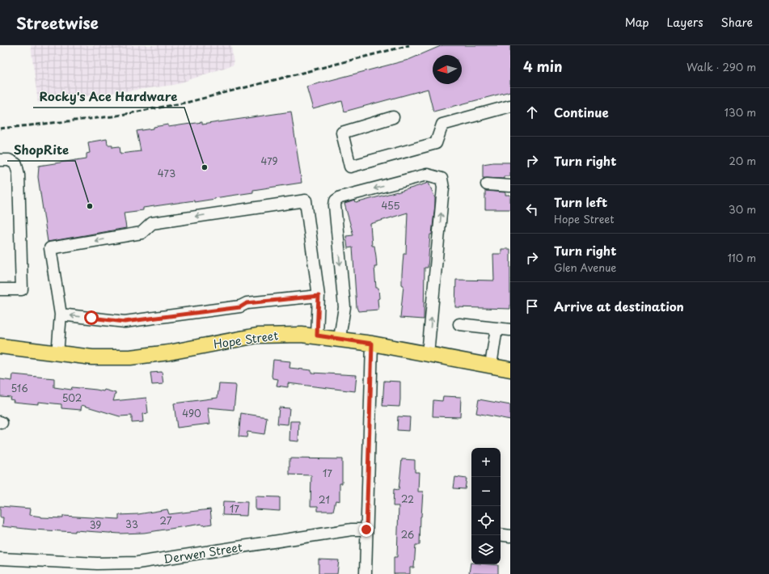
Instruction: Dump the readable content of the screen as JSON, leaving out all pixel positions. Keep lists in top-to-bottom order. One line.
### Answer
{"streets":{"main road":["Hope Street"],"street":["Derwen Street"]},"places":["Rocky's Ace Hardware","ShopRite"],"house_numbers":["479","473","455","516","502","490","17","22","21","17","27","33","39","26"],"north":"left","page":{"header":"Streetwise","nav":["Map","Layers","Share"],"heading":["4 min","Walk · 290 m"],"list":[["Continue","130 m"],["Turn right","20 m"],["Turn left","Hope Street","30 m"],["Turn right","Glen Avenue","110 m"],"Arrive at destination"],"map_buttons":["+","−"]}}
